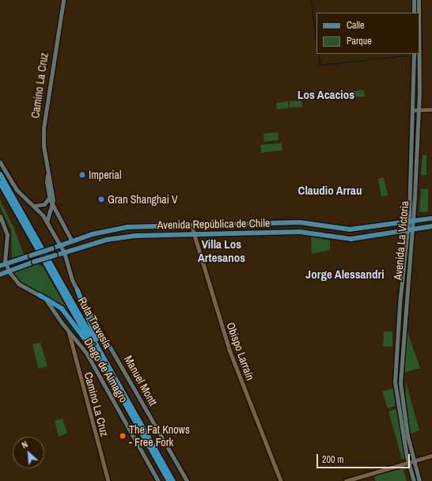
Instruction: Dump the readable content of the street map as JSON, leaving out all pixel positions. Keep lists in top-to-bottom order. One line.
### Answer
{"streets":{"highway":["Ruta Travesía"],"main road":["Camino La Cruz","Avenida República de Chile","Avenida La Victoria","Diego de Almagro","Manuel Montt"],"street":["Obispo Larraín"]},"crossings":[["Camino La Cruz","Avenida República de Chile"],["Camino La Cruz","Diego de Almagro"],["Avenida República de Chile","Avenida La Victoria"],["Avenida República de Chile","Obispo Larraín"],["Avenida República de Chile","Diego de Almagro"],["Avenida República de Chile","Manuel Montt"]],"districts":["Los Acacios","Claudio Arrau","Villa Los Artesanos","Jorge Alessandri"],"places":["Imperial","Gran Shanghai V","The Fat Knows - Free Fork"],"legend":["Calle","Parque"],"scale_bar":"200 m","north":"top left"}
